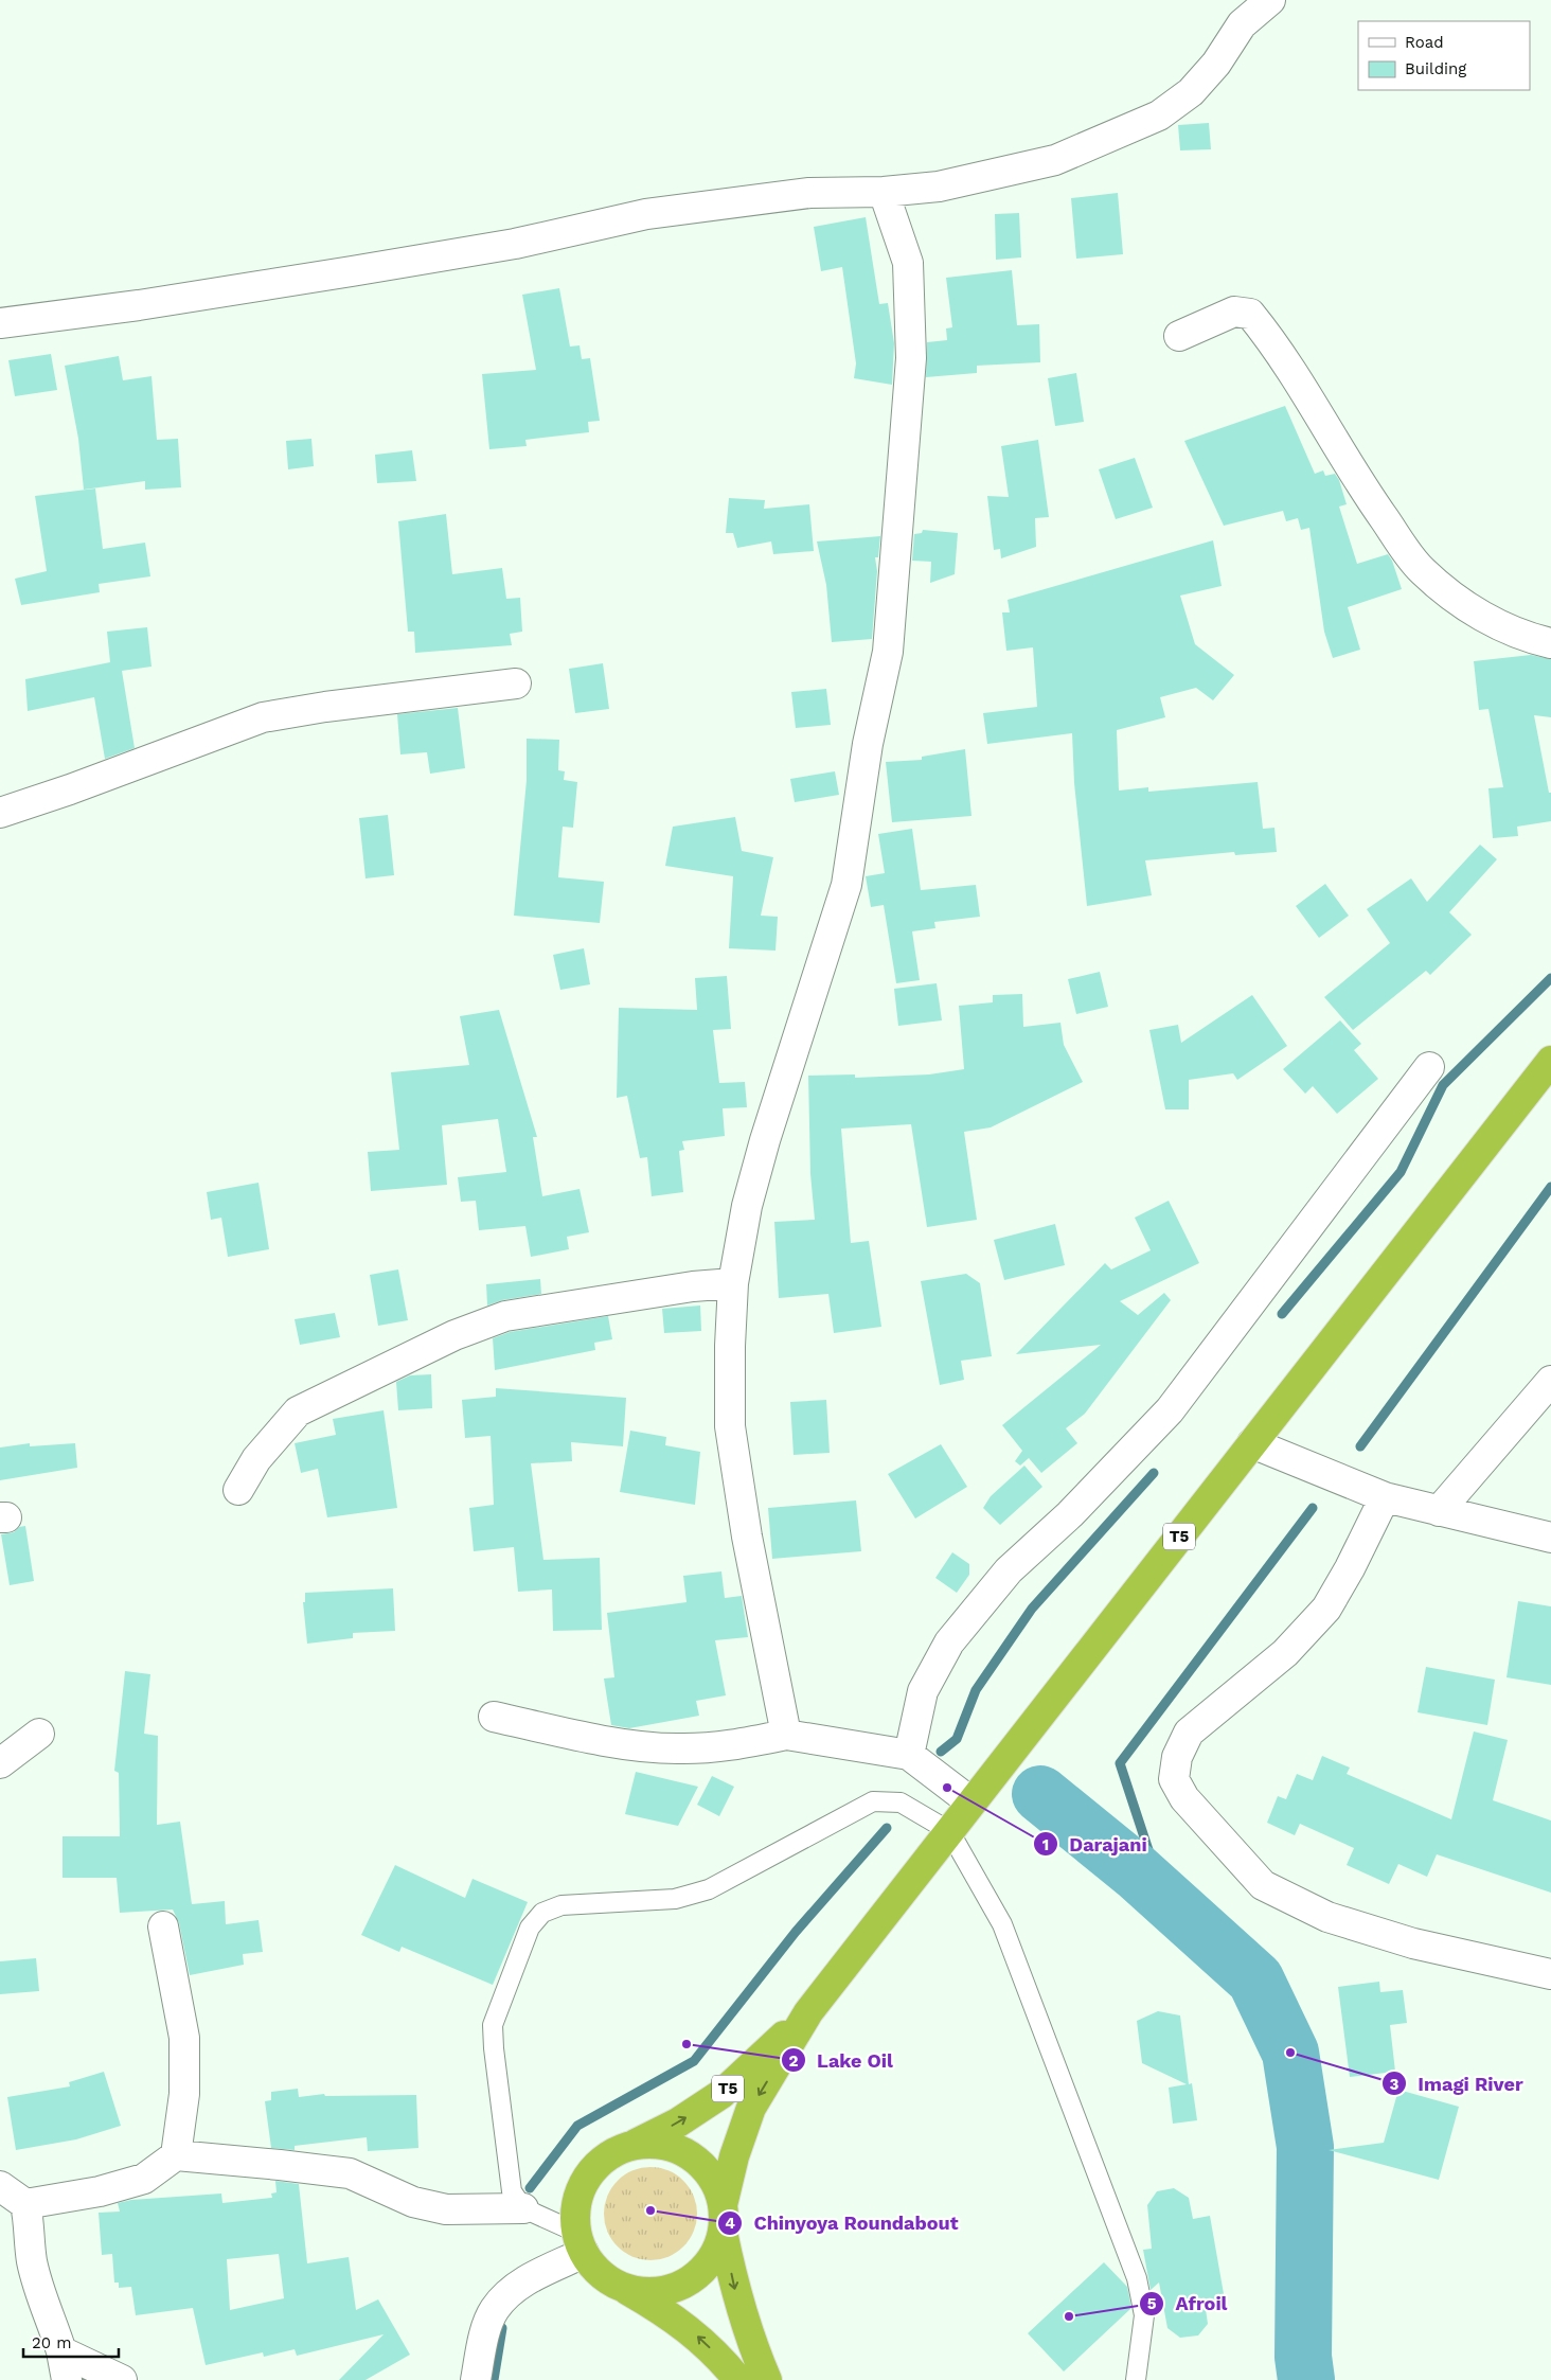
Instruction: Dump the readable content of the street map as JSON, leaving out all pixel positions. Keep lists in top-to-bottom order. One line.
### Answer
{"streets":{"highway":["T5"]},"places":["Darajani","Lake Oil","Imagi River","Chinyoya Roundabout","Afroil"],"legend":["Road","Building"],"scale_bar":"20 m"}
